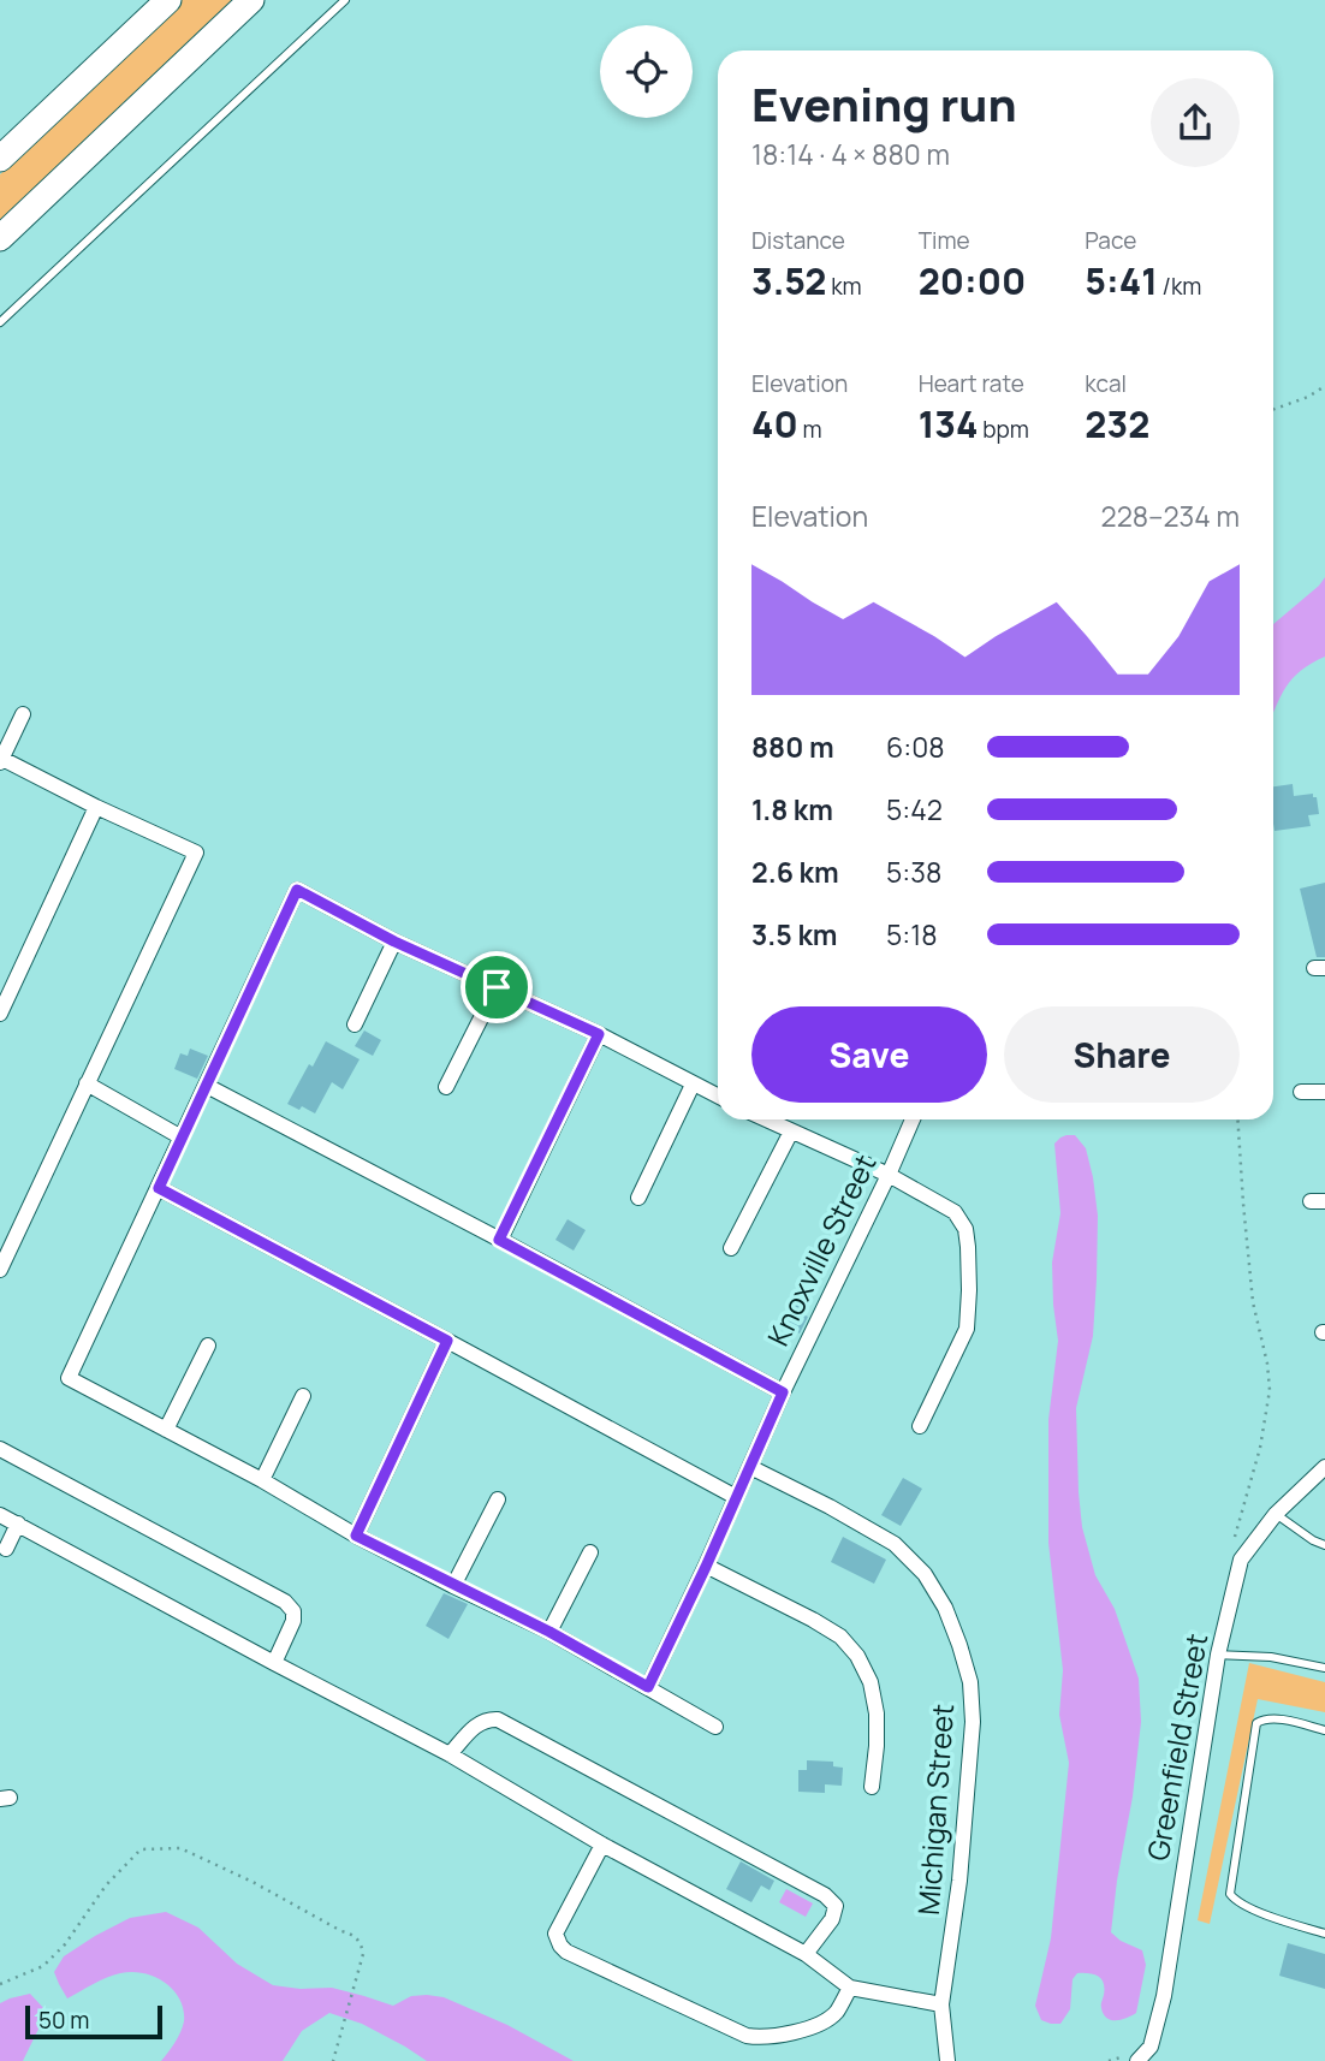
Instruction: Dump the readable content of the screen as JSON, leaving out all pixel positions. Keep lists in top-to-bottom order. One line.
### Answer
{"streets":{"street":["Knoxville Street","Greenfield Street","Michigan Street"]},"crossings":[["Knoxville Street","Michigan Street"]],"scale_bar":"50 m","page":{"heading":["Evening run","18:14 · 4 × 880 m"],"stats":[["Distance","3.52 km"],["Time","20:00"],["Pace","5:41 /km"],["Elevation","40 m"],["Heart rate","134 bpm"],["kcal","232"]],"chart":["Elevation","228–234 m"],"list":[{"name":"880 m","note":"6:08"},{"name":"1.8 km","note":"5:42"},{"name":"2.6 km","note":"5:38"},{"name":"3.5 km","note":"5:18"}],"buttons":["Save","Share"],"scale":"50 m"}}
